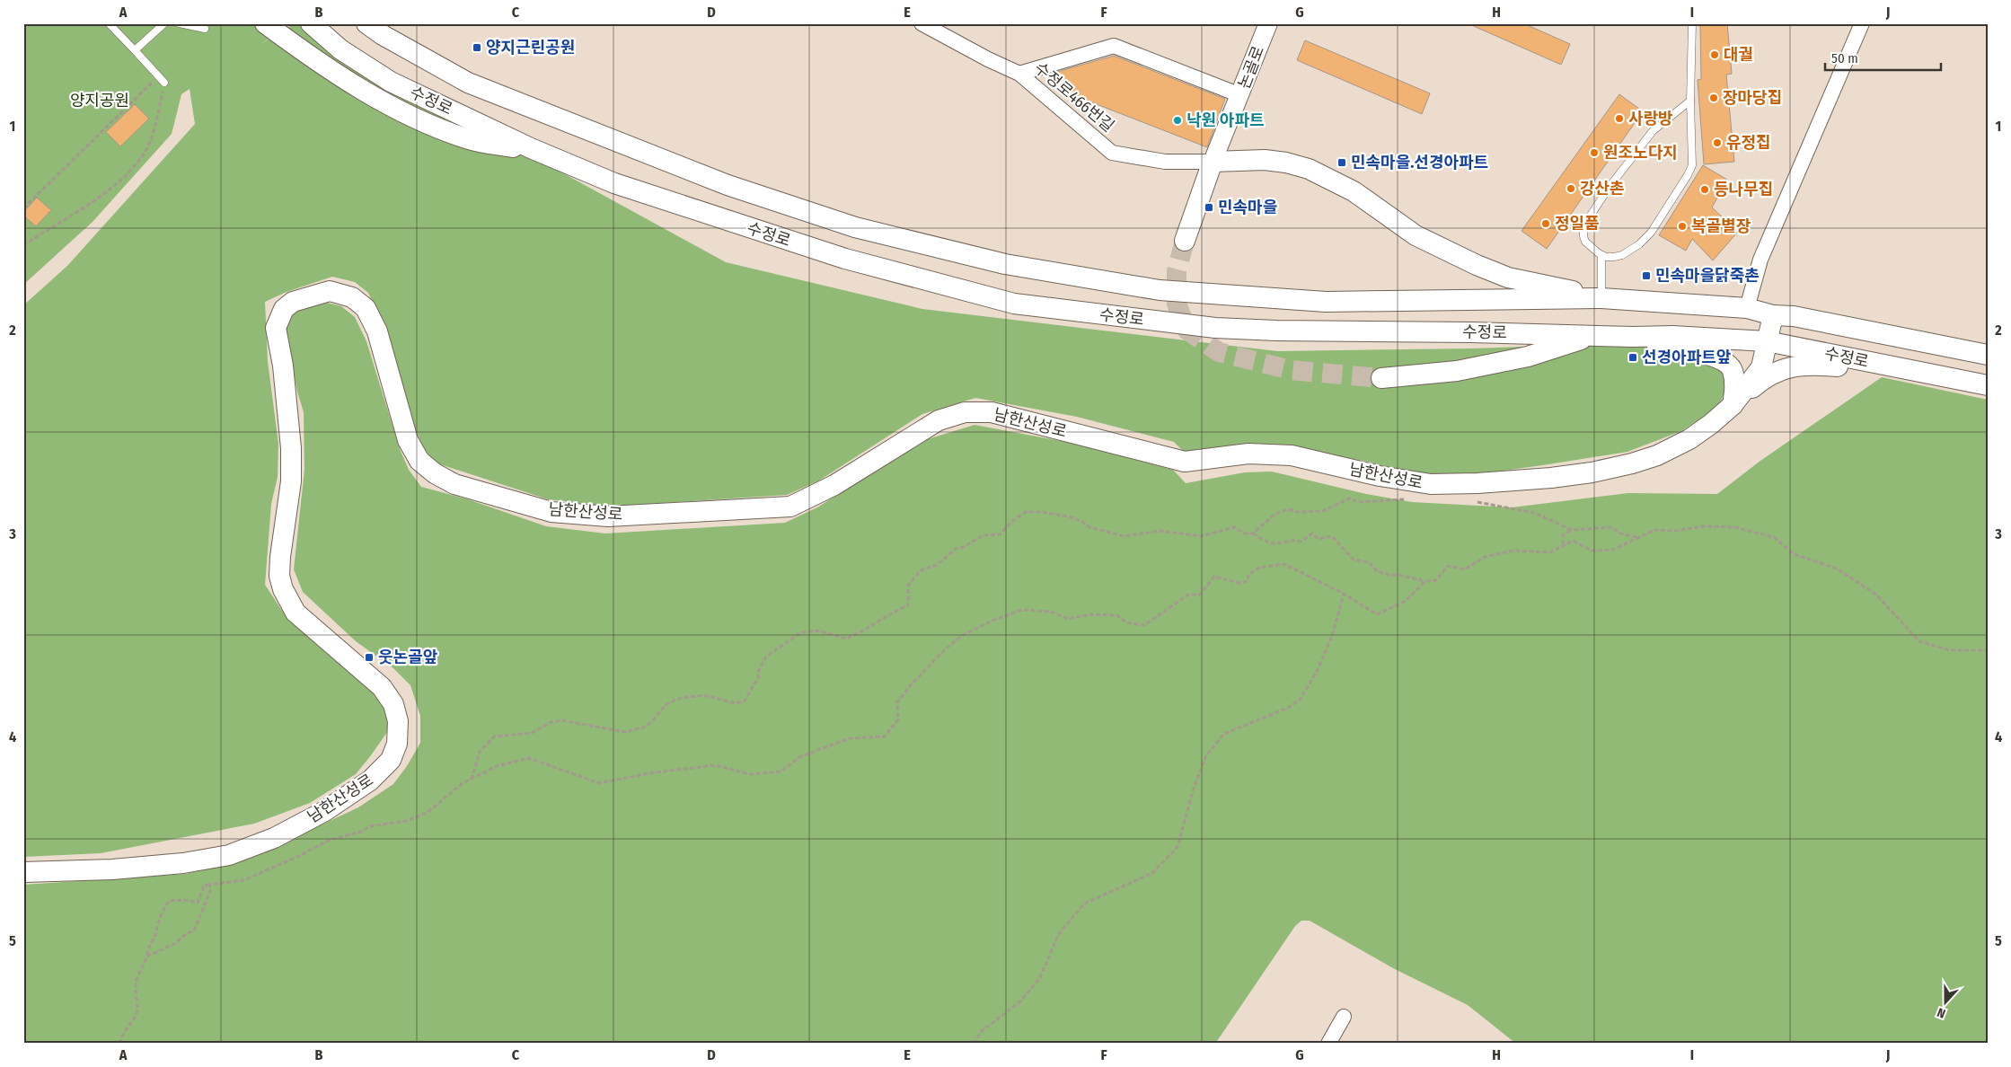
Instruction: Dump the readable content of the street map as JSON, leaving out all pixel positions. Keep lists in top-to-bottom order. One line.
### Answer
{"streets":{"main road":["수정로","남한산성로"],"street":["논골로","수정로466번길"]},"crossings":[["논골로","수정로466번길"],["수정로","남한산성로"]],"parks":["양지공원"],"places":{"transit":["양지근린공원","민속마을.선경아파트","민속마을","민속마을닭죽촌","선경아파트앞","웃논골앞"],"other":["대궐","장마당집","사랑방","낙원 아파트","유정집","원조노다지","강산촌","등나무집","정일품","복골별장"]},"scale_bar":"50 m","north":"bottom","grid":{"columns":["A","B","C","D","E","F","G","H","I","J"],"rows":["1","2","3","4","5"]}}
